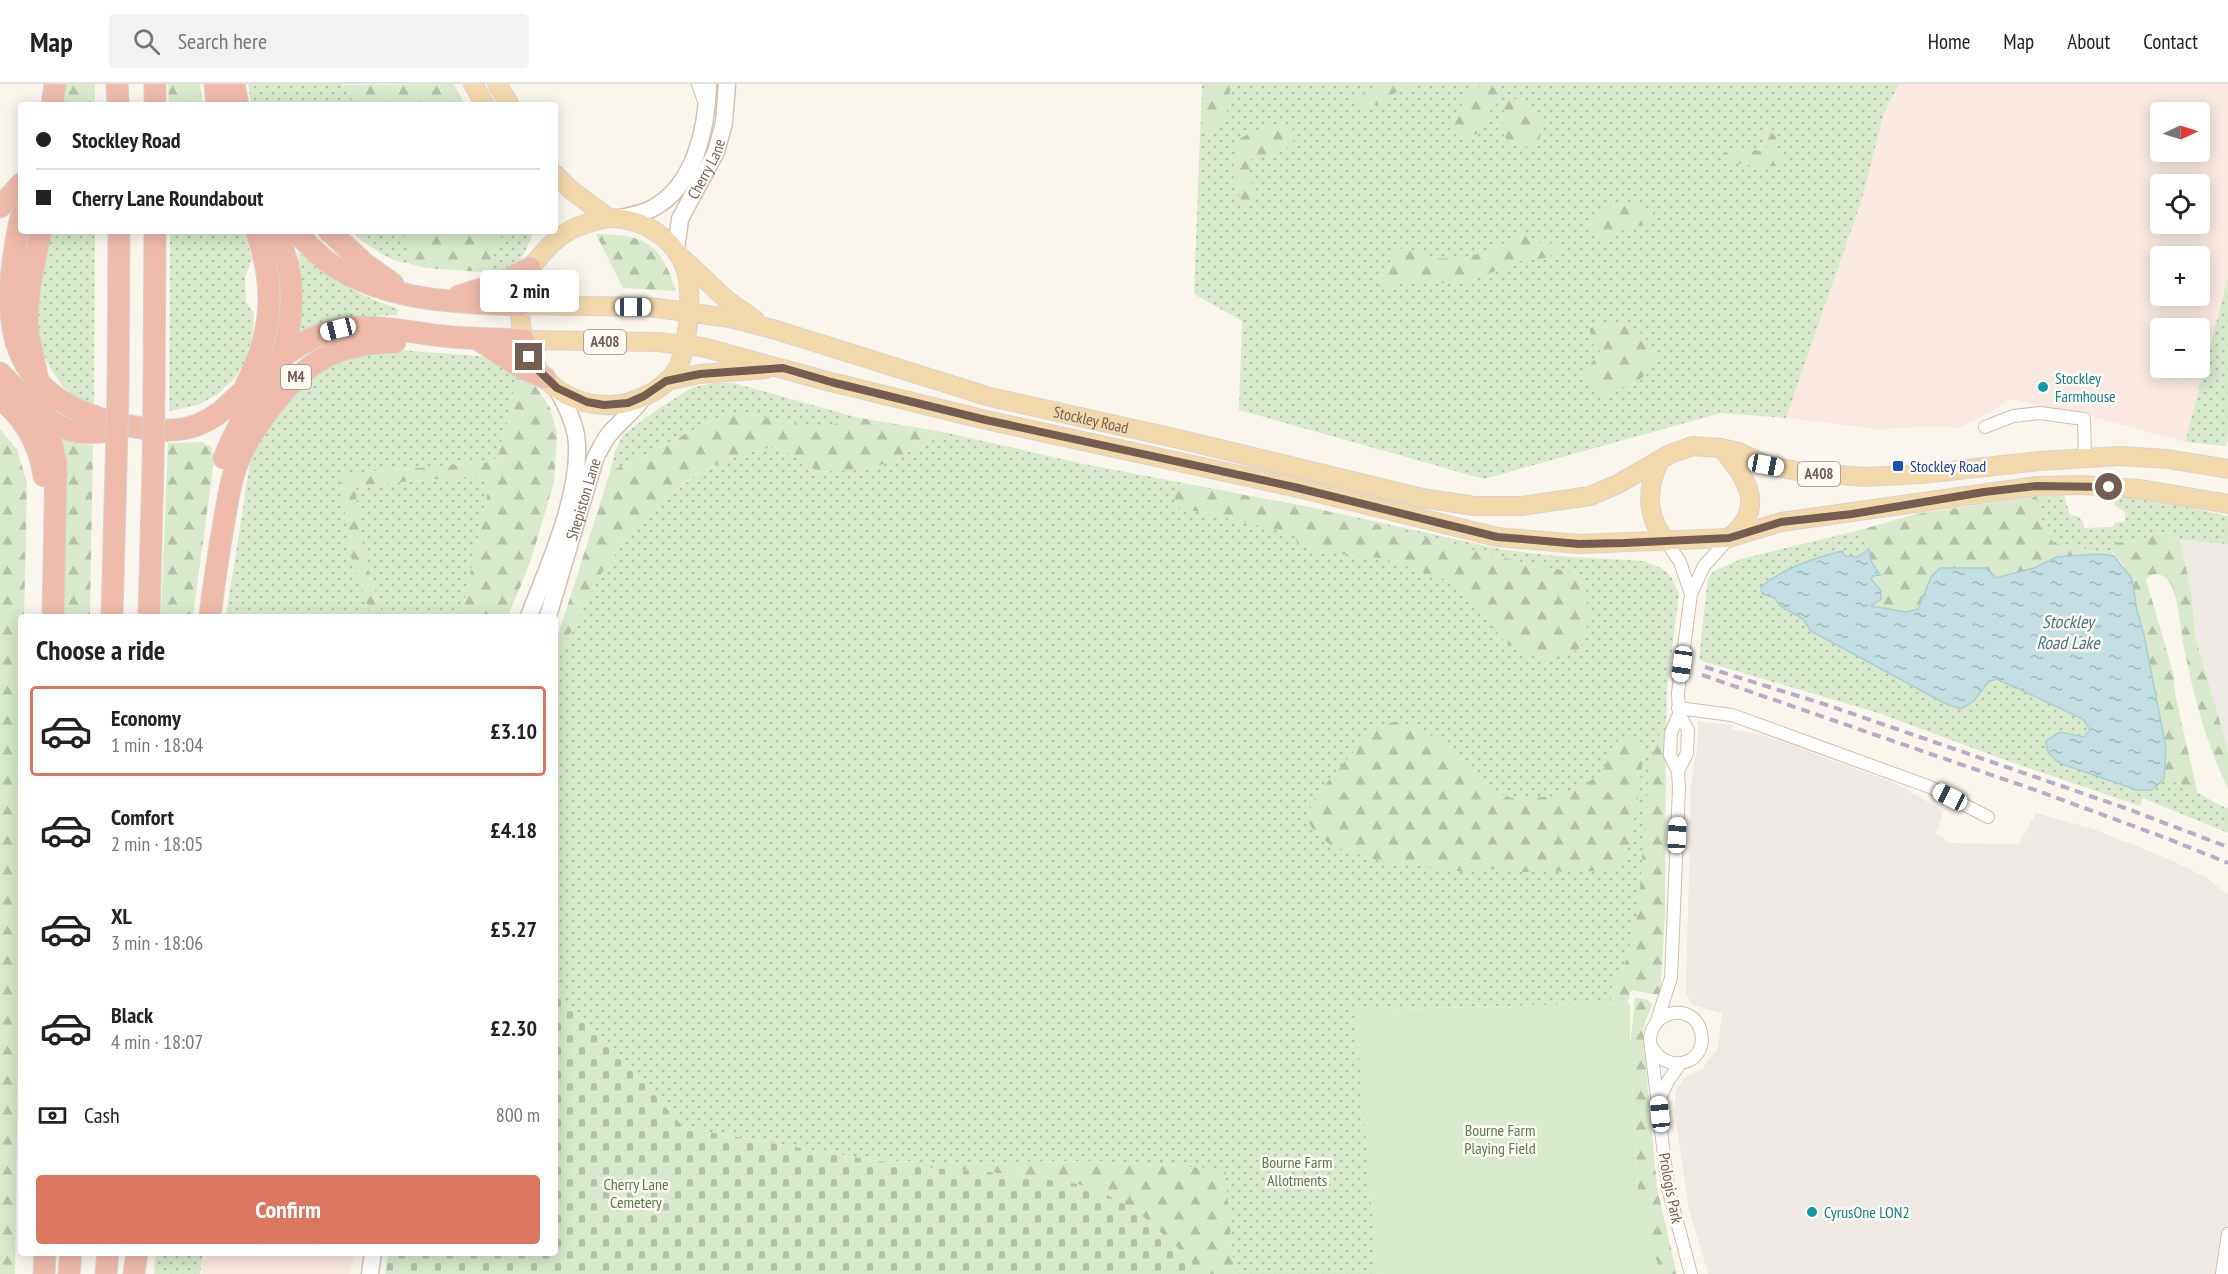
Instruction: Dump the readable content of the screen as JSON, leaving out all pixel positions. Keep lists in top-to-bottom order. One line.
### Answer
{"streets":{"highway":["M4"],"main road":["A408","Stockley Road"],"street":["Cherry Lane","Shepiston Lane","Prologis Park"]},"crossings":[["Cherry Lane","A408"],["A408","M4"],["A408","Stockley Road"],["A408","Shepiston Lane"],["M4","Stockley Road"],["M4","Shepiston Lane"]],"water":["Stockley Road Lake"],"parks":["Bourne Farm Playing Field","Bourne Farm Allotments","Cherry Lane Cemetery"],"places":{"other":["Stockley Farmhouse","CyrusOne LON2"],"transit":["Stockley Road"]},"north":"right","page":{"header":"Map","search":"Search here","nav":["Home","Map","About","Contact"],"map_buttons":["+","−"],"banner":["Stockley Road","Cherry Lane Roundabout"],"bubble":"2 min","heading":"Choose a ride","list":[{"name":"Economy","note":"1 min · 18:04","value":"£3.10"},{"name":"Comfort","note":"2 min · 18:05","value":"£4.18"},{"name":"XL","note":"3 min · 18:06","value":"£5.27"},{"name":"Black","note":"4 min · 18:07","value":"£2.30"}],"pay":["Cash","800 m"],"buttons":"Confirm"}}
